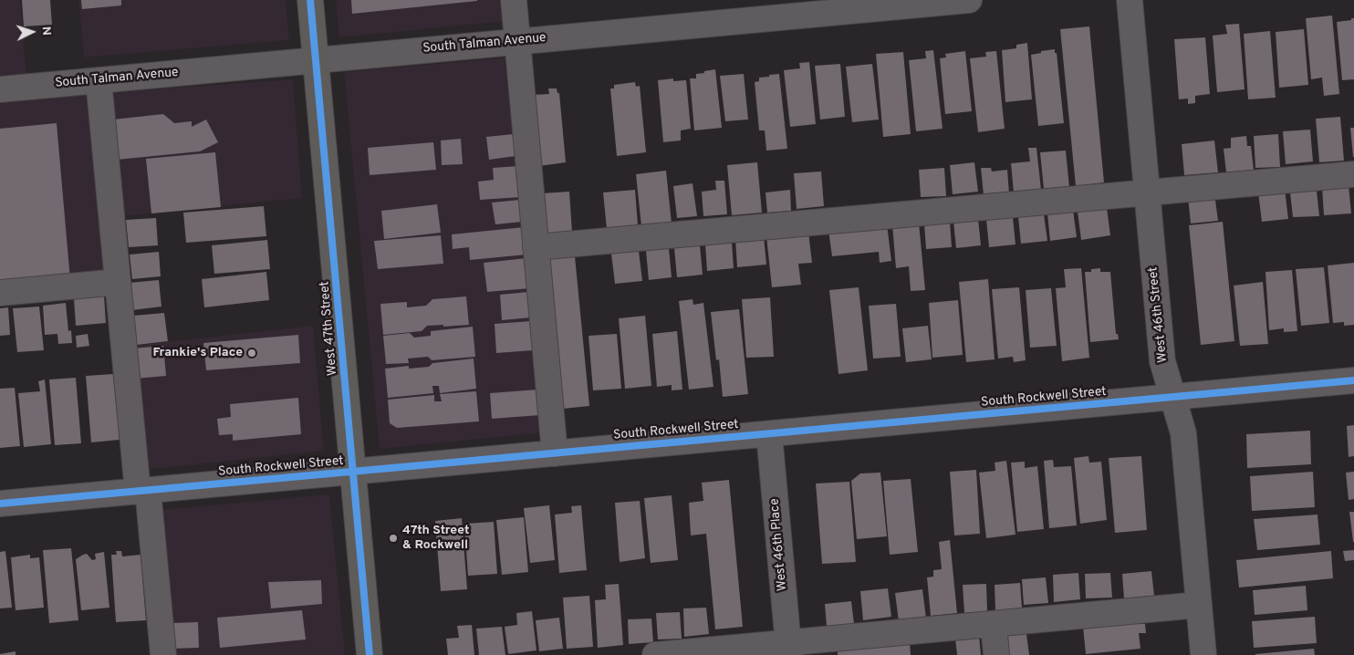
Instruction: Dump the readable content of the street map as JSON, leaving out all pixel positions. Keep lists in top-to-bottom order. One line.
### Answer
{"streets":{"main road":["West 47th Street"],"street":["South Talman Avenue","West 46th Street","South Rockwell Street","West 46th Place"]},"crossings":[["South Talman Avenue","West 47th Street"],["West 46th Street","South Rockwell Street"],["West 47th Street","South Rockwell Street"],["South Rockwell Street","West 46th Place"]],"places":["Frankie's Place","47th Street & Rockwell"],"north":"right"}
